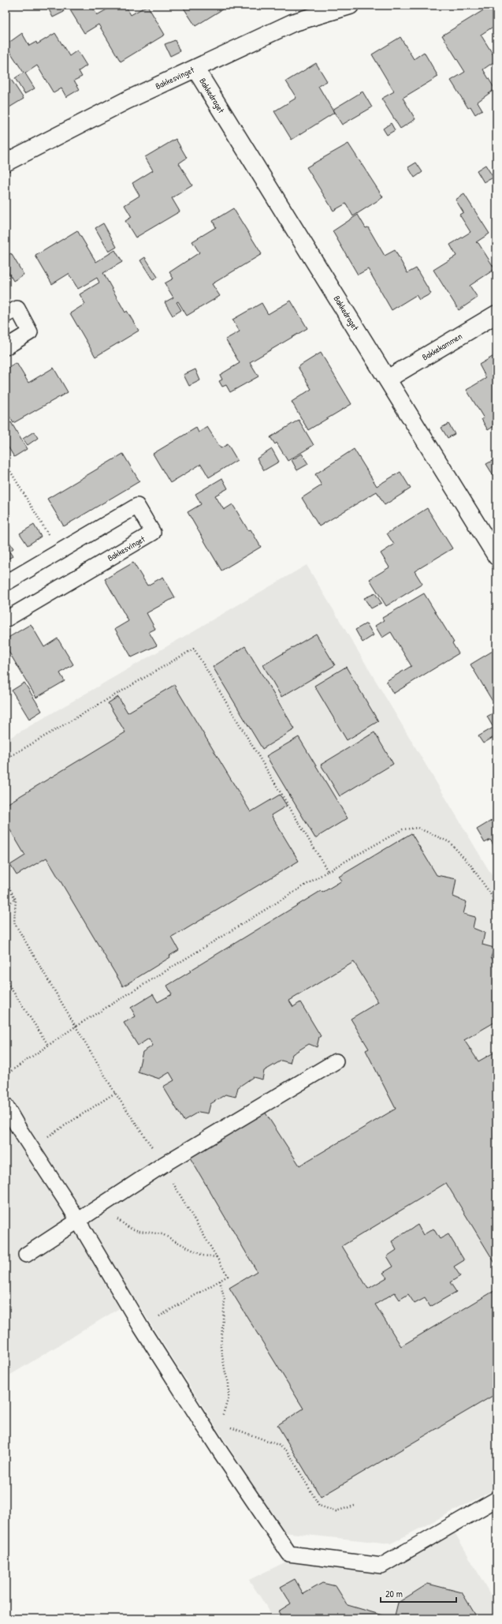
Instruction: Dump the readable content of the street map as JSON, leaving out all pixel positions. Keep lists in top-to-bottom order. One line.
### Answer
{"streets":{"street":["Bakkesvinget","Bakkedraget","Bakkekammen"]},"crossings":[["Bakkesvinget","Bakkedraget"],["Bakkedraget","Bakkekammen"]],"scale_bar":"20 m"}
